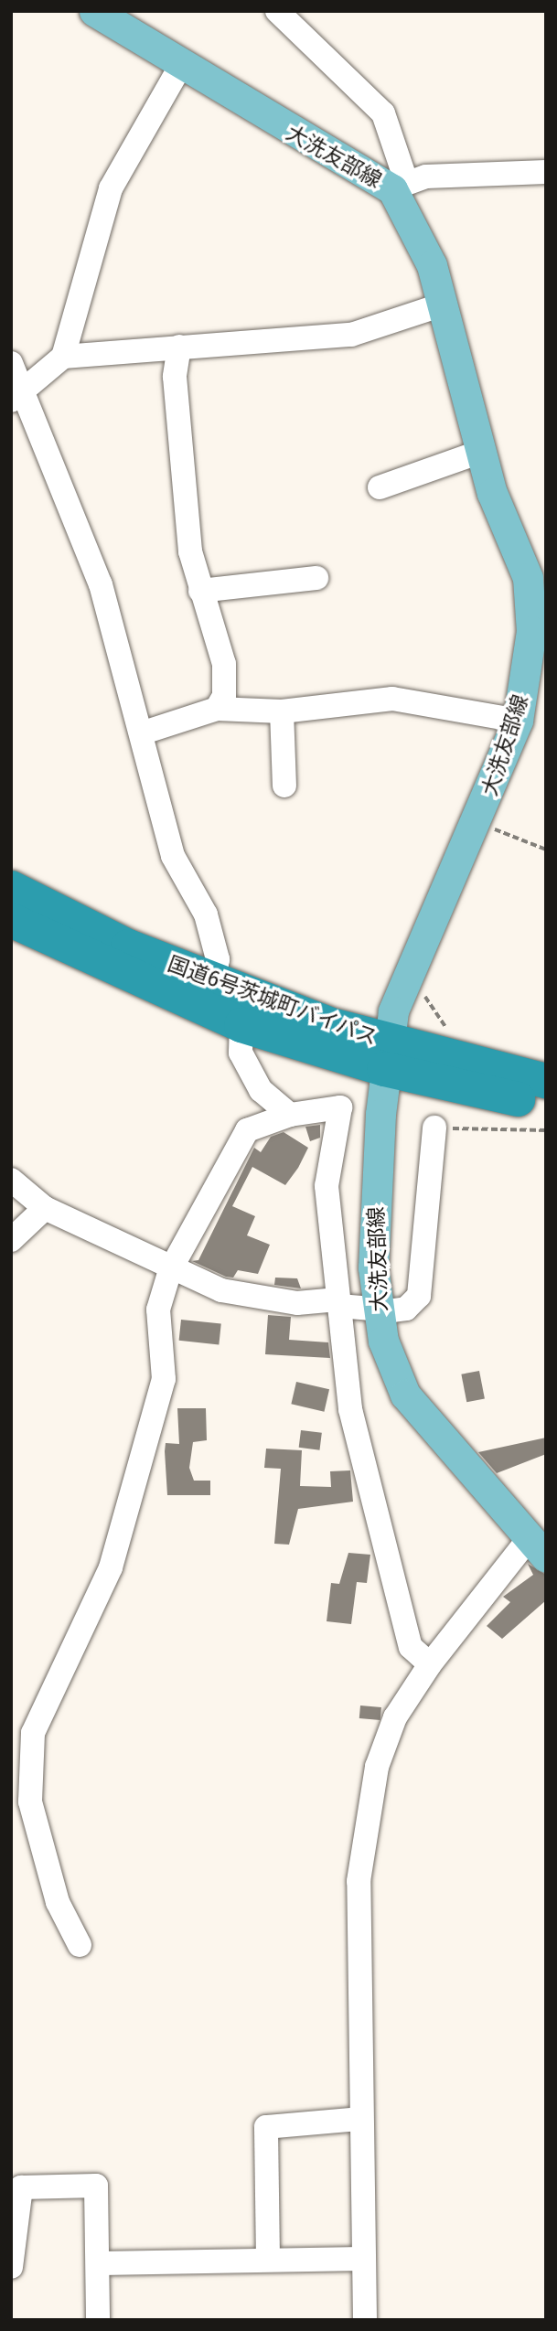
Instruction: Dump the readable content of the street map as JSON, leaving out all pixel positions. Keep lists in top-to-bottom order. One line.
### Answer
{"streets":{"highway":["国道6号茨城町バイパス"],"main road":["大洗友部線"]},"crossings":[["大洗友部線","国道6号茨城町バイパス"]]}
